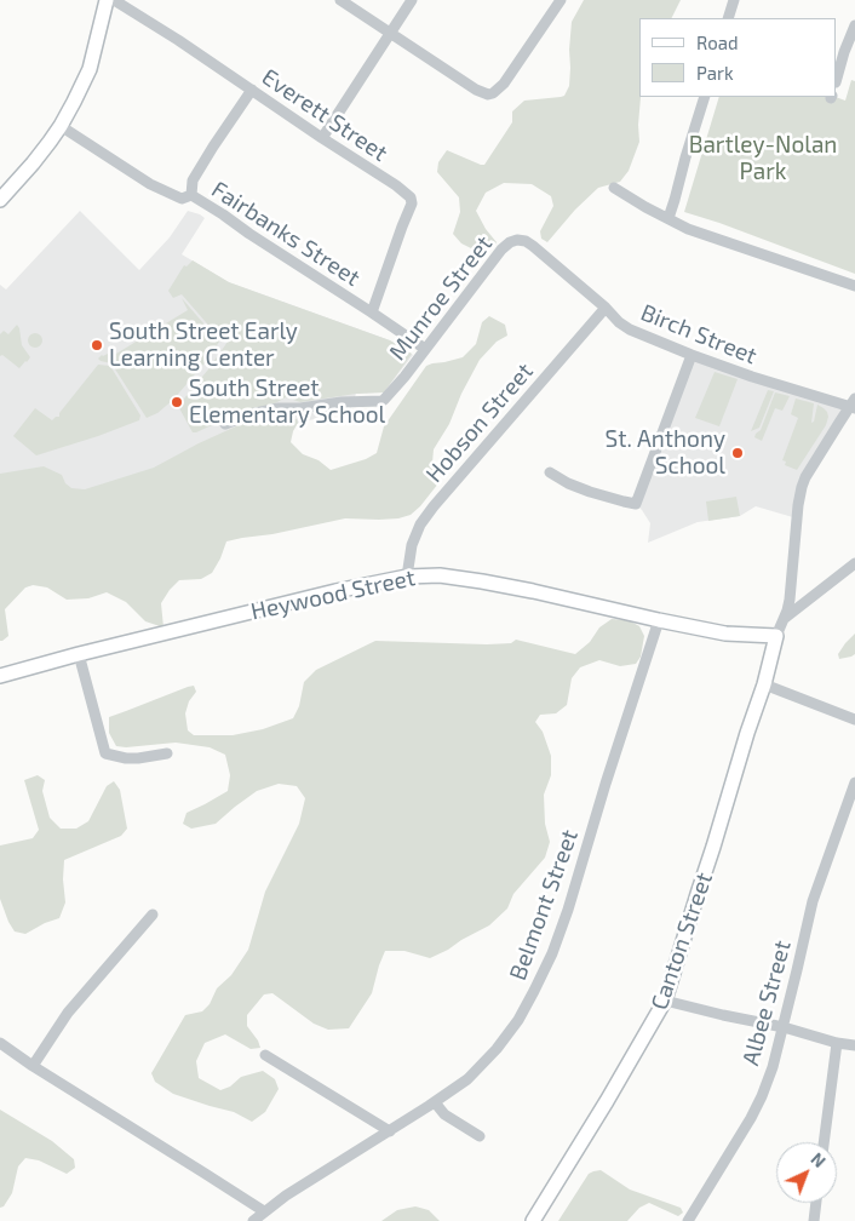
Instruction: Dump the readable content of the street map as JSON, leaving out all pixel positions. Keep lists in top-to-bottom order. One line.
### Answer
{"streets":{"street":["Everett Street","Fairbanks Street","Munroe Street","Birch Street","Hobson Street","Heywood Street","Belmont Street","Canton Street","Albee Street"]},"crossings":[["Everett Street","Fairbanks Street"],["Fairbanks Street","Munroe Street"],["Munroe Street","Birch Street"],["Birch Street","Hobson Street"],["Hobson Street","Heywood Street"],["Heywood Street","Belmont Street"],["Heywood Street","Canton Street"]],"parks":["Bartley-Nolan Park"],"places":["South Street Early Learning Center","South Street Elementary School","St. Anthony School"],"legend":["Road","Park"],"north":"top right"}
